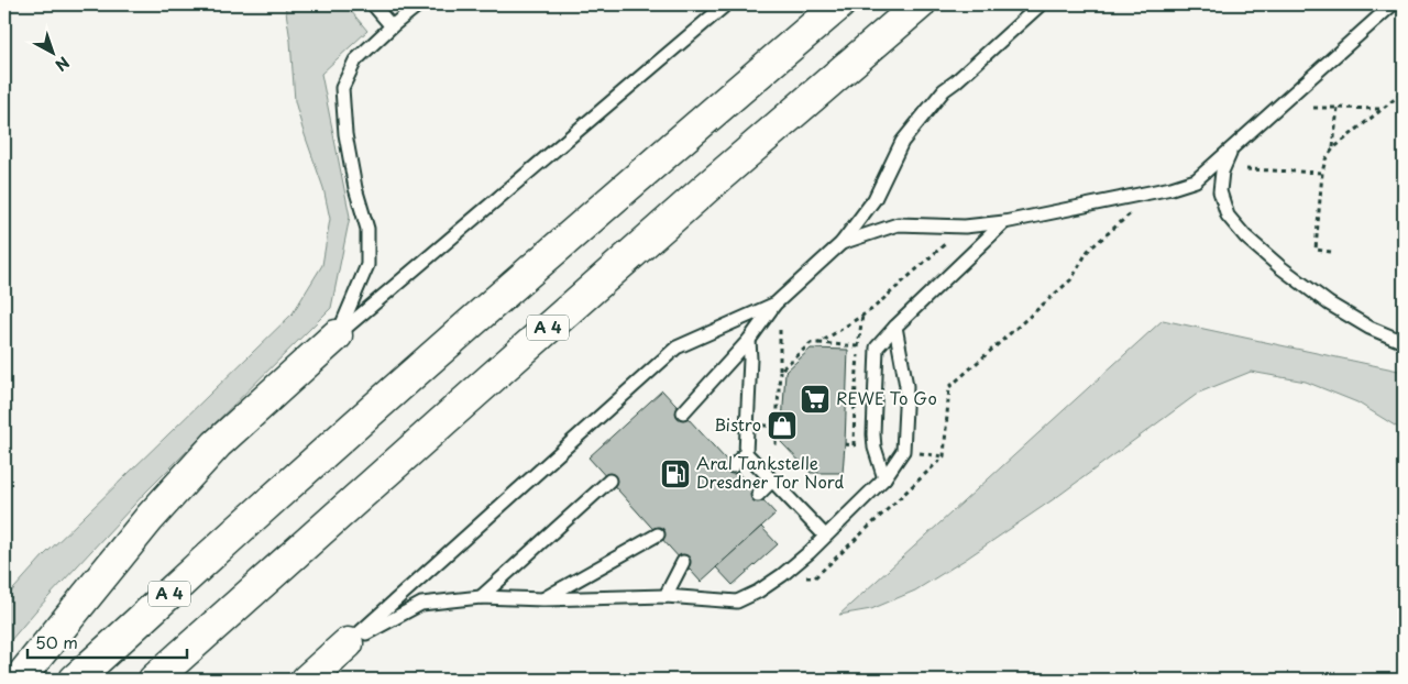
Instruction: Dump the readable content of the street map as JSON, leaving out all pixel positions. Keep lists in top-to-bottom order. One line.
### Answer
{"streets":{"highway":["A 4"]},"places":{"supermarket":["REWE To Go"],"shop":["Bistro"],"fuel station":["Aral Tankstelle Dresdner Tor Nord"]},"scale_bar":"50 m","north":"bottom right"}
